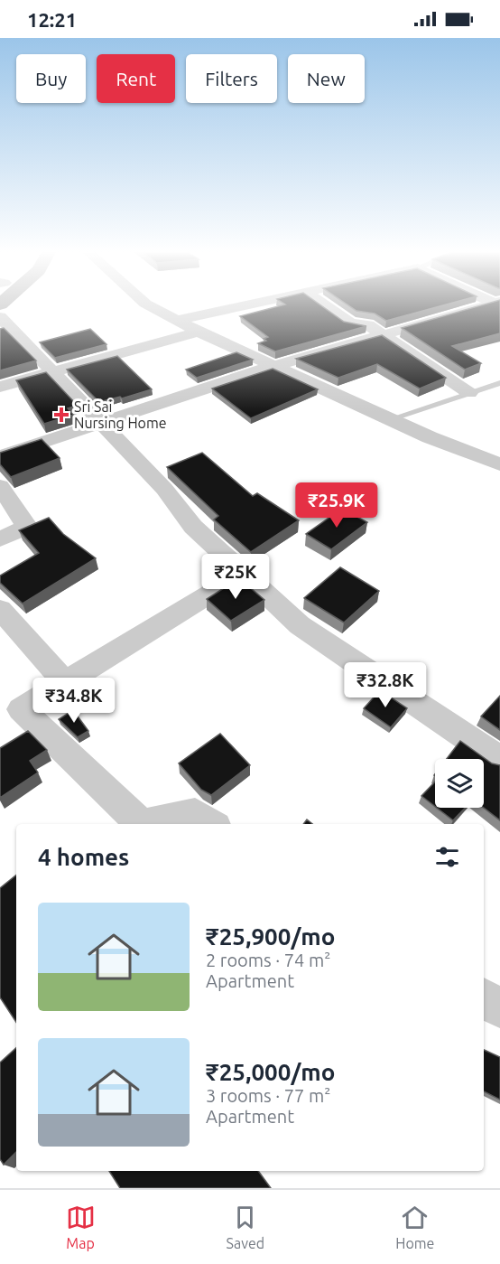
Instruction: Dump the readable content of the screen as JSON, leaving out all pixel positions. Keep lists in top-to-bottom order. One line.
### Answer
{"places":{"health":["Sri Sai Nursing Home"]},"page":{"status":"12:21","chip":["Buy","Rent","Filters","New"],"price":["₹25.9K","₹25K","₹32.8K","₹34.8K"],"heading":"4 homes","list":[{"name":"₹25,900/mo","note":"2 rooms · 74 m² · Apartment"},{"name":"₹25,000/mo","note":"3 rooms · 77 m² · Apartment"}],"tabs":["Map","Saved","Home"]}}
